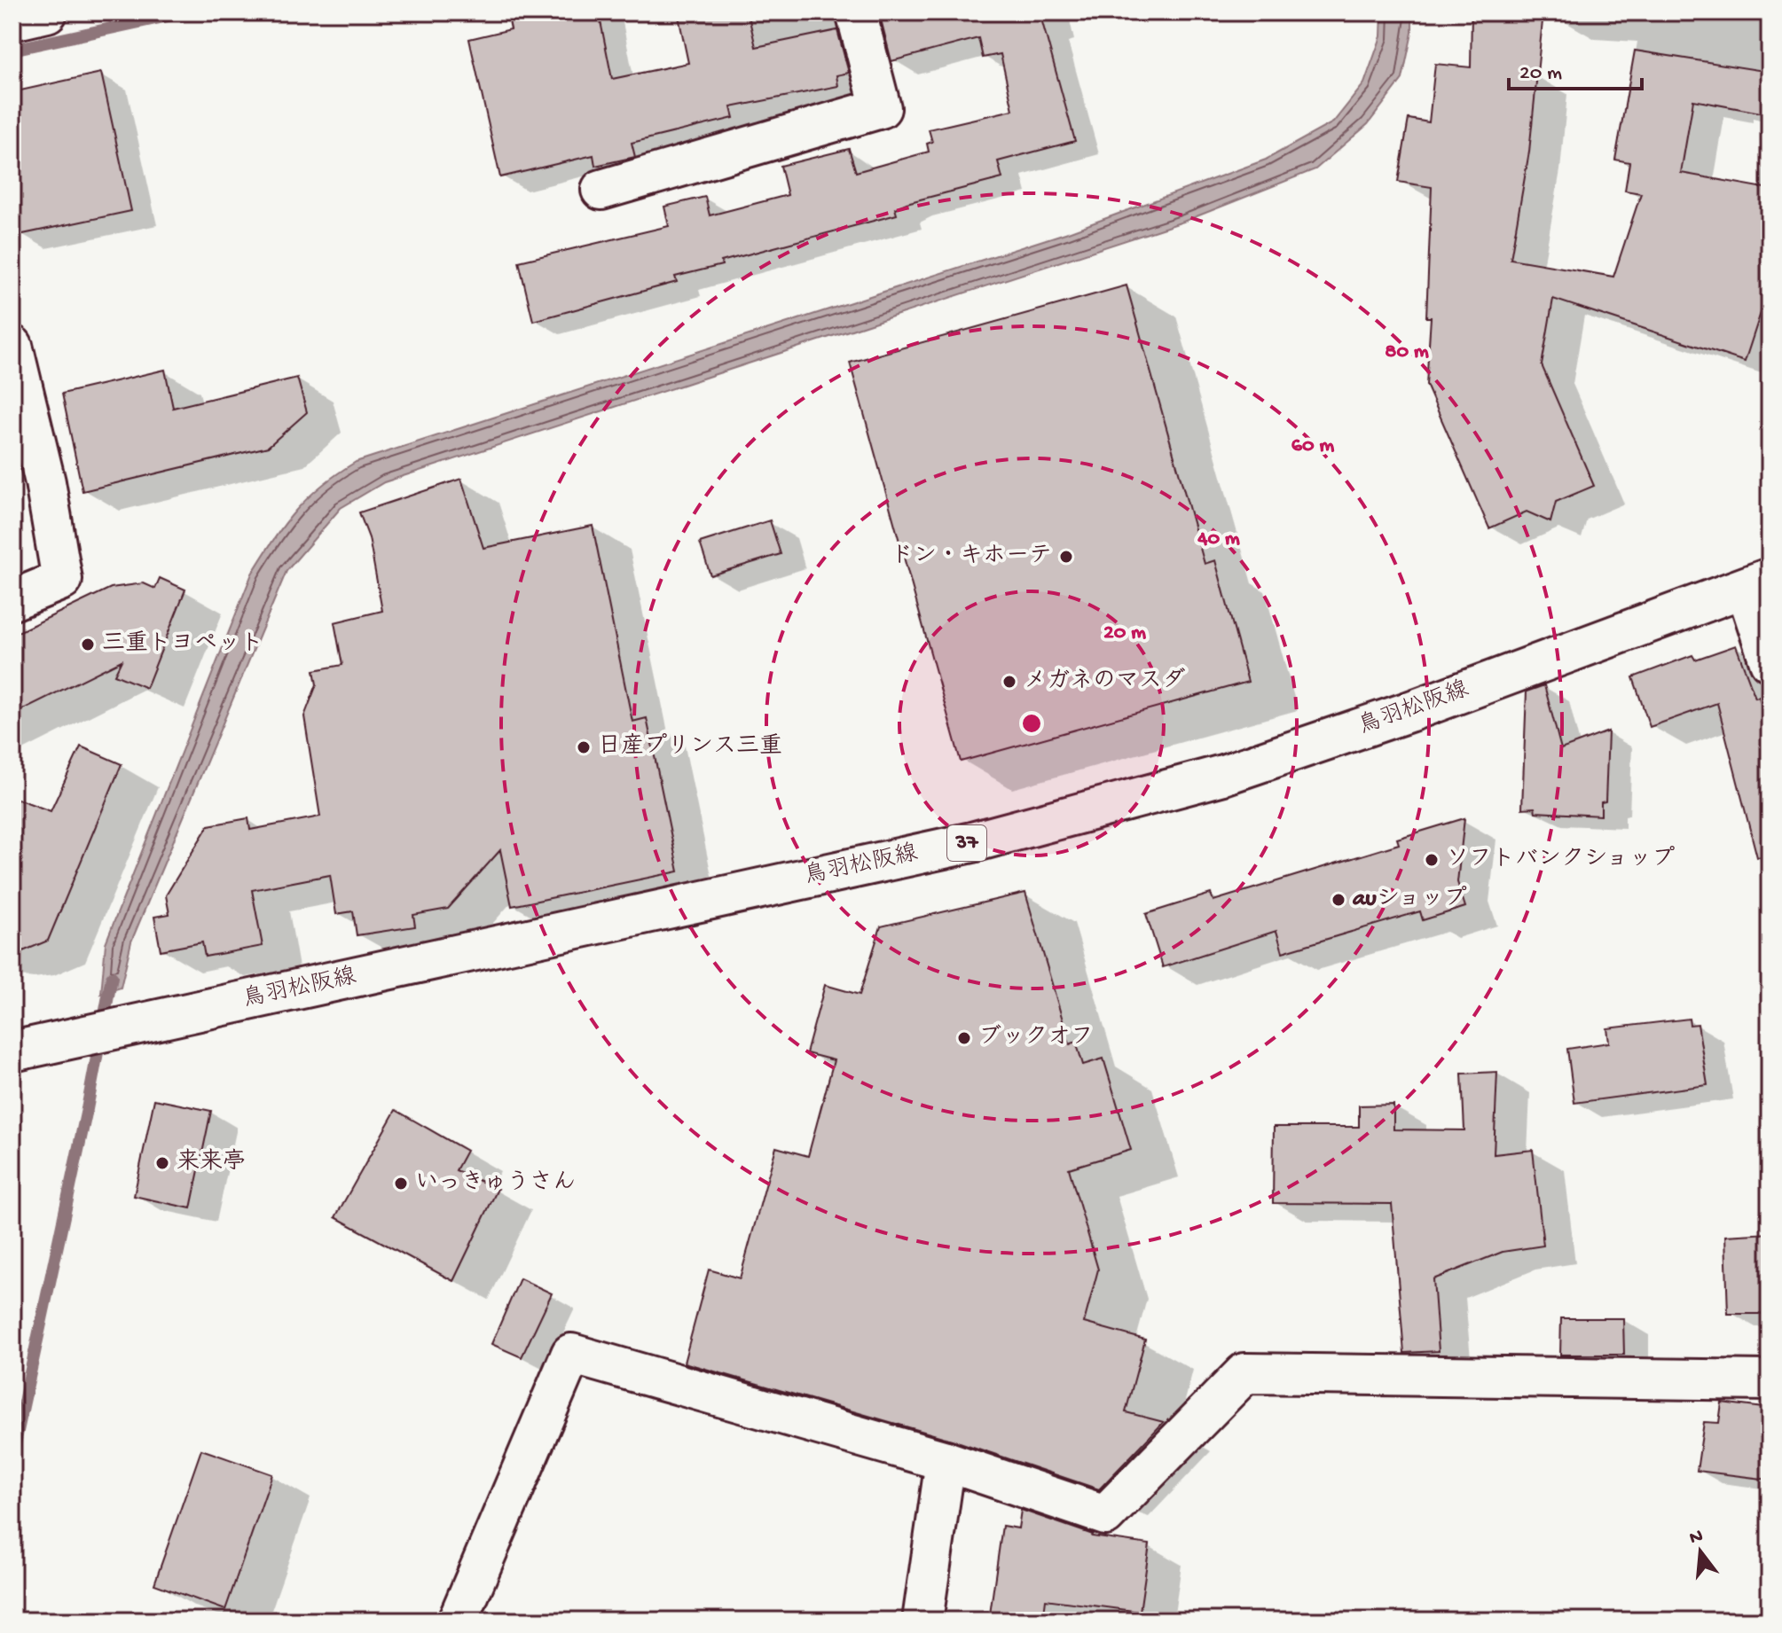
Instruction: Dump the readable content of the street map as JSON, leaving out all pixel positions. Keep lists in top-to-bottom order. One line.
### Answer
{"streets":{"street":["鳥羽松阪線","37"]},"places":["ドン・キホーテ","三重トヨペット","メガネのマスダ","日産プリンス三重","ソフトバンクショップ","auショップ","ブックオフ","来来亭","いっきゅうさん"],"scale_bar":"20 m","north":"top","rings":["80 m","60 m","40 m","20 m"]}
